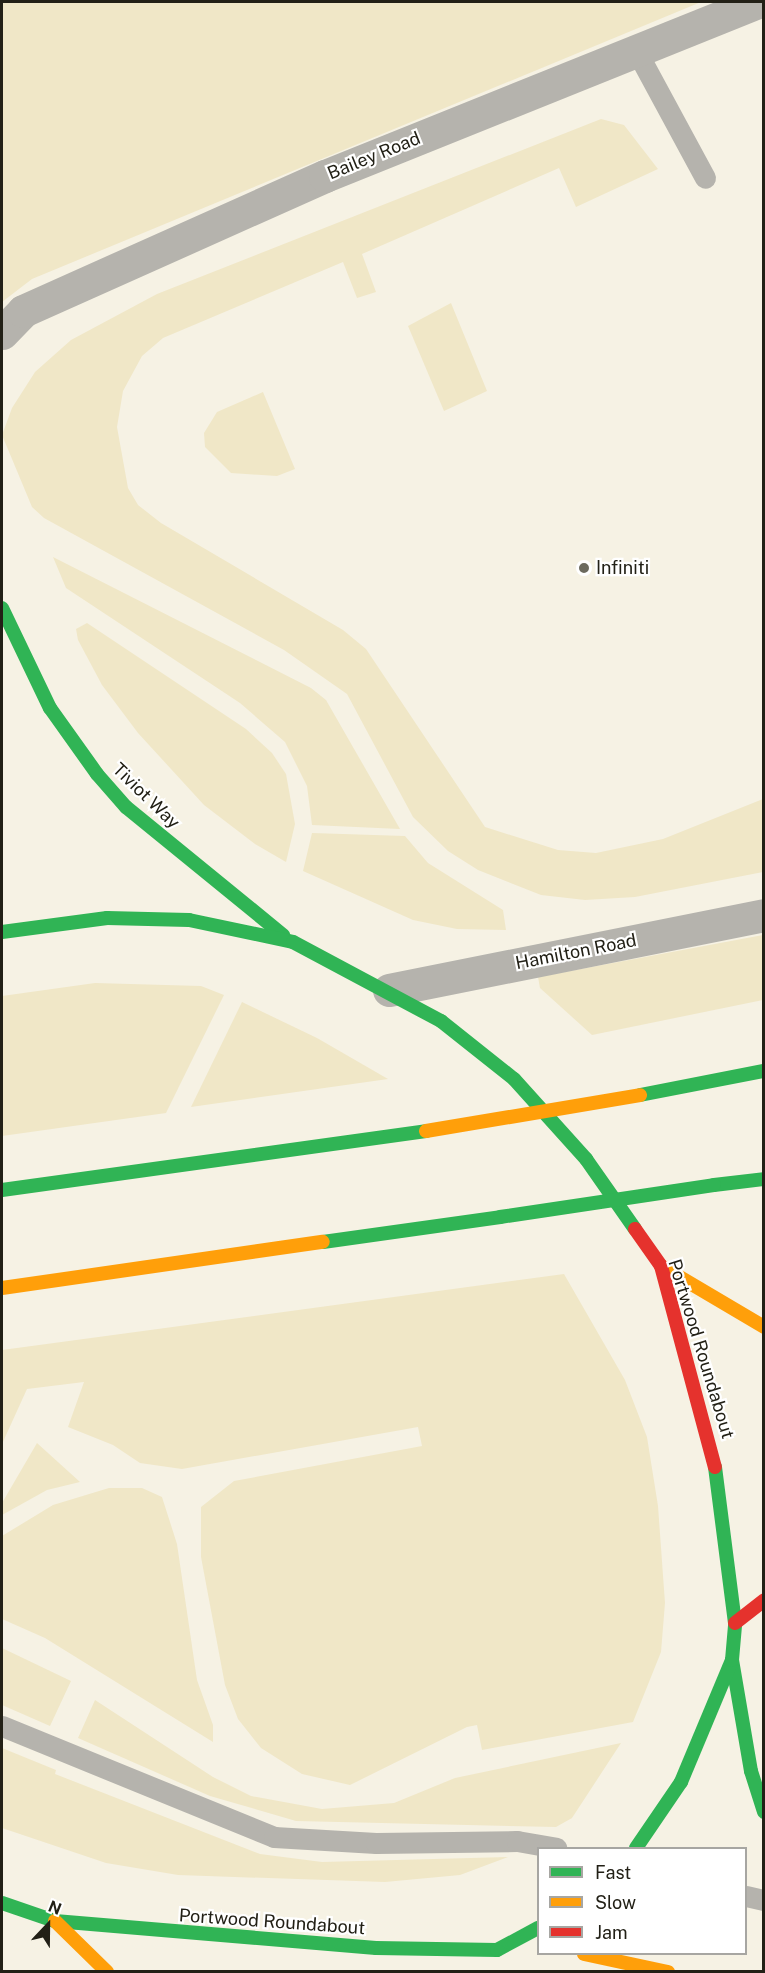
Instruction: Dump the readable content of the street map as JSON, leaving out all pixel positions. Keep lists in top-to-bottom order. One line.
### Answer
{"streets":{"main road":["Tiviot Way","Portwood Roundabout"],"street":["Bailey Road","Hamilton Road"]},"crossings":[["Tiviot Way","Portwood Roundabout"],["Hamilton Road","Portwood Roundabout"]],"places":["Infiniti"],"legend":["Fast","Slow","Jam"],"north":"top"}
